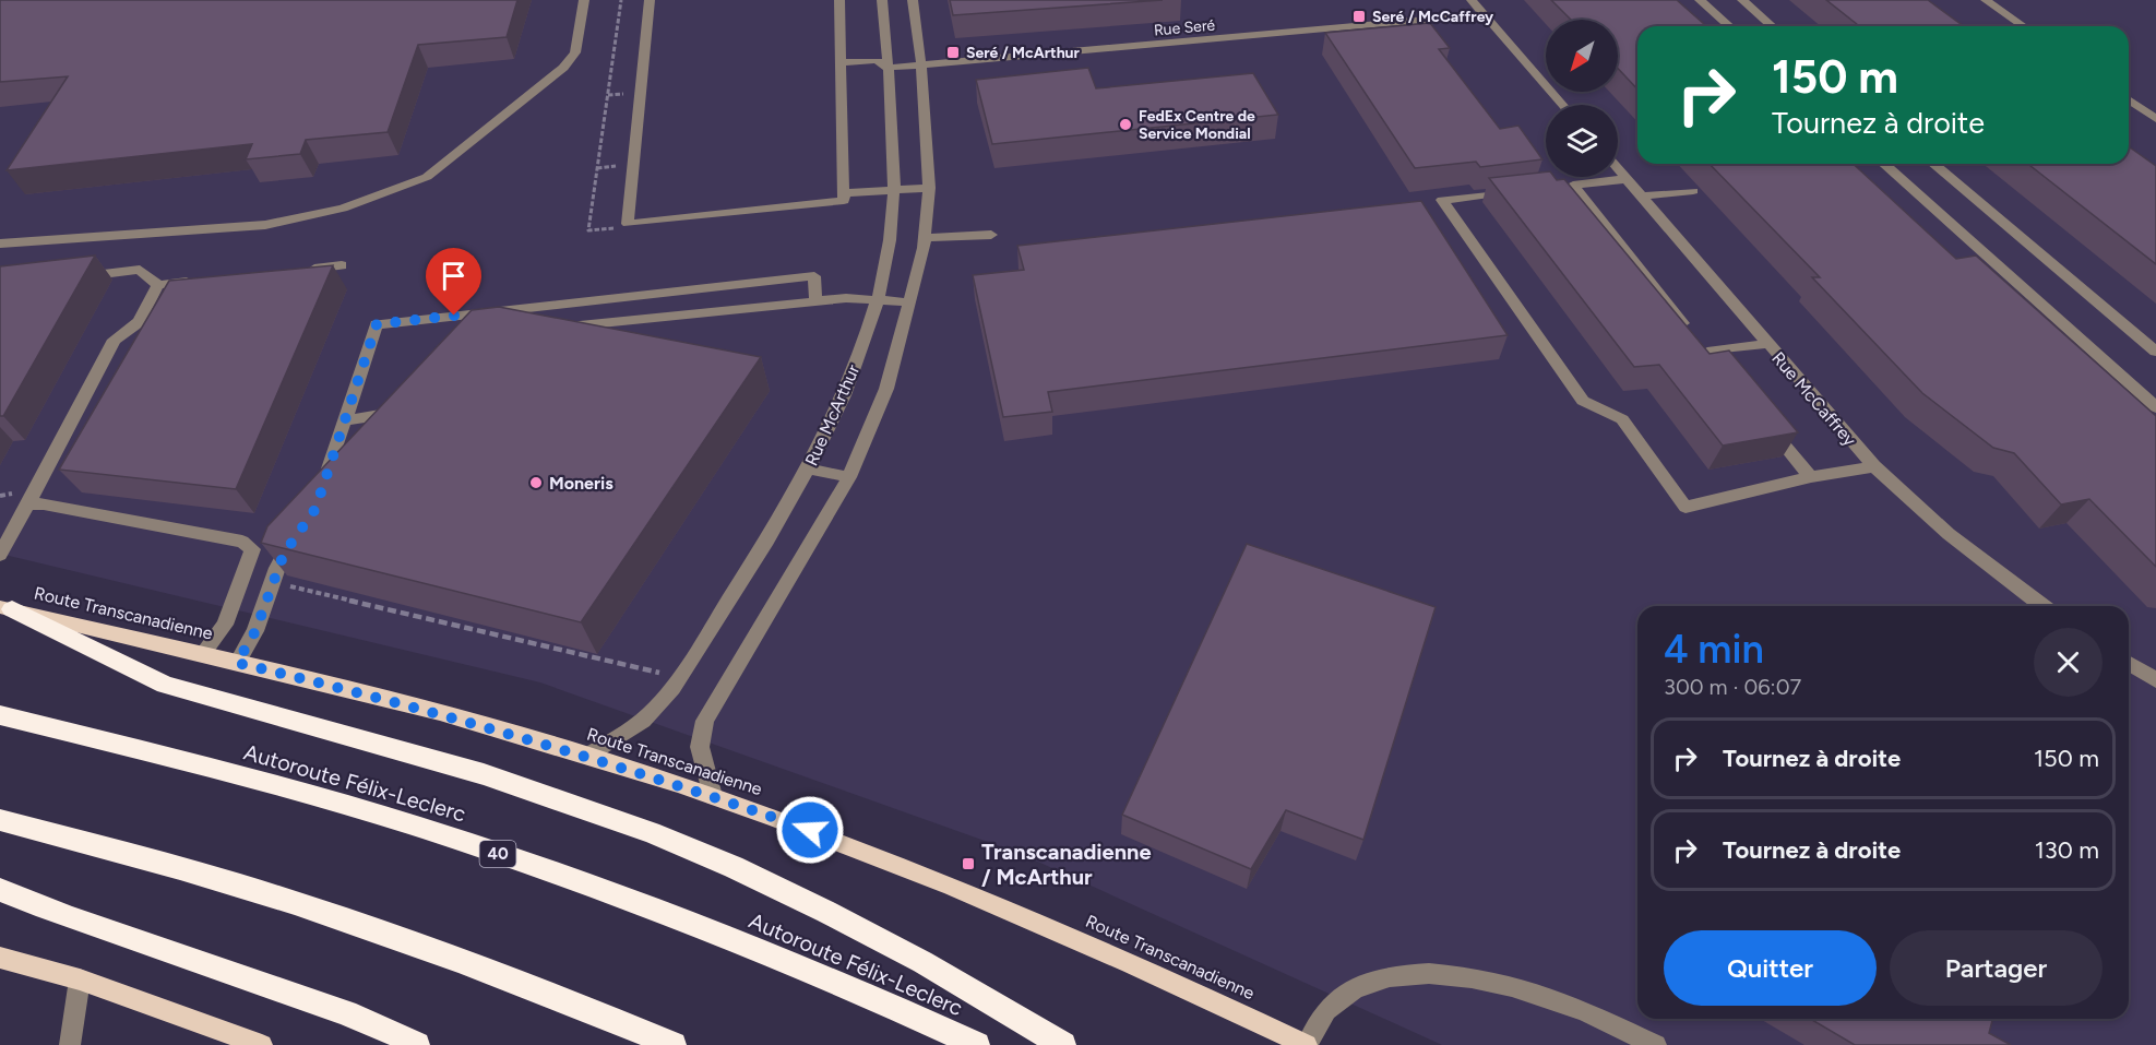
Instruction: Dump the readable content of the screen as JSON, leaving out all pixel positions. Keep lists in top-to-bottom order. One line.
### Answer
{"streets":{"highway":["Autoroute Félix-Leclerc","40"],"main road":["Route Transcanadienne"],"street":["Rue Seré","Rue McCaffrey","Rue McArthur"]},"crossings":[["Rue Seré","Rue McArthur"],["Rue McArthur","Route Transcanadienne"]],"places":{"transit":["Seré / McCaffrey","Seré / McArthur","Transcanadienne / McArthur"],"other":["FedEx Centre de Service Mondial","Moneris"]},"north":"bottom left","page":{"turn":["150 m","Tournez à droite"],"heading":["4 min","300 m · 06:07"],"list":[{"name":"Tournez à droite","value":"150 m"},{"name":"Tournez à droite","value":"130 m"}],"buttons":["Quitter","Partager"]}}
